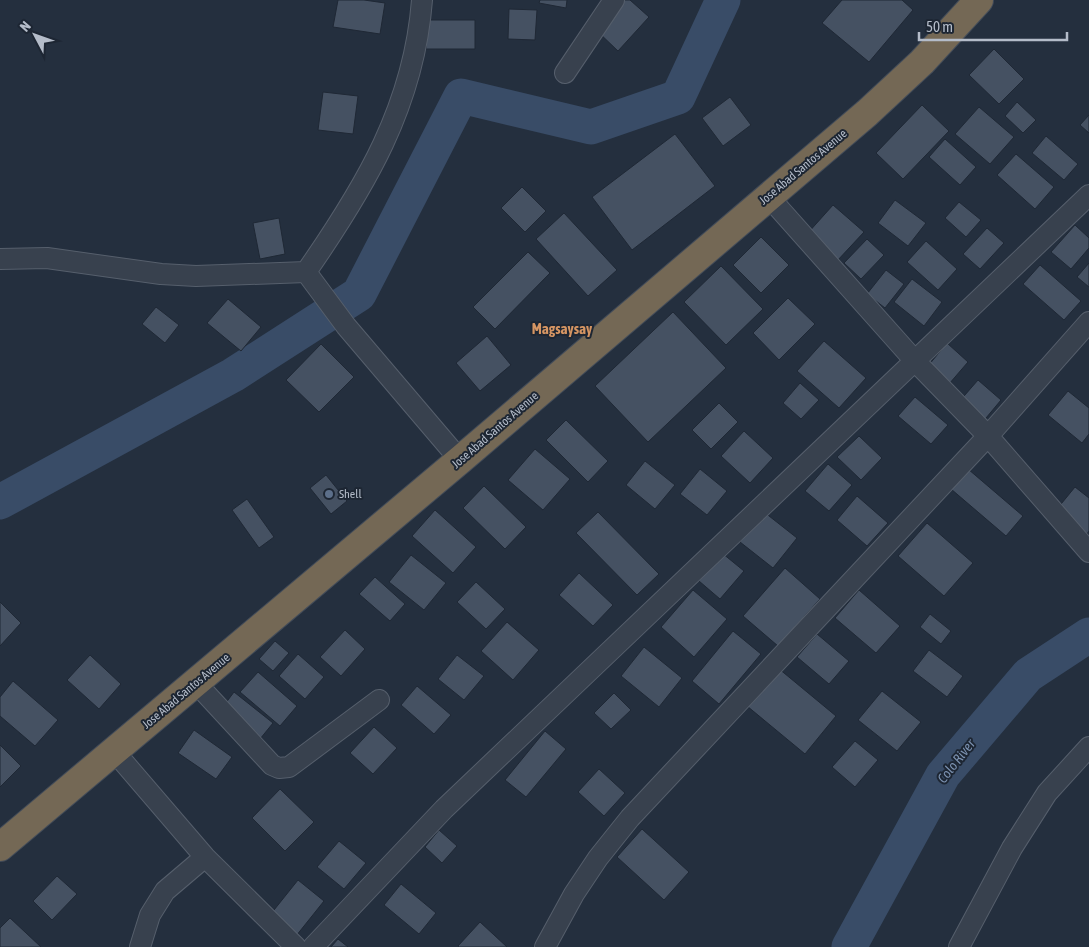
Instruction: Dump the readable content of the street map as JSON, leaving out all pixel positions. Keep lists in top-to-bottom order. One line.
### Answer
{"streets":{"highway":["Jose Abad Santos Avenue"]},"districts":["Magsaysay"],"water":["Colo River"],"places":["Shell"],"scale_bar":"50 m","north":"top left"}
